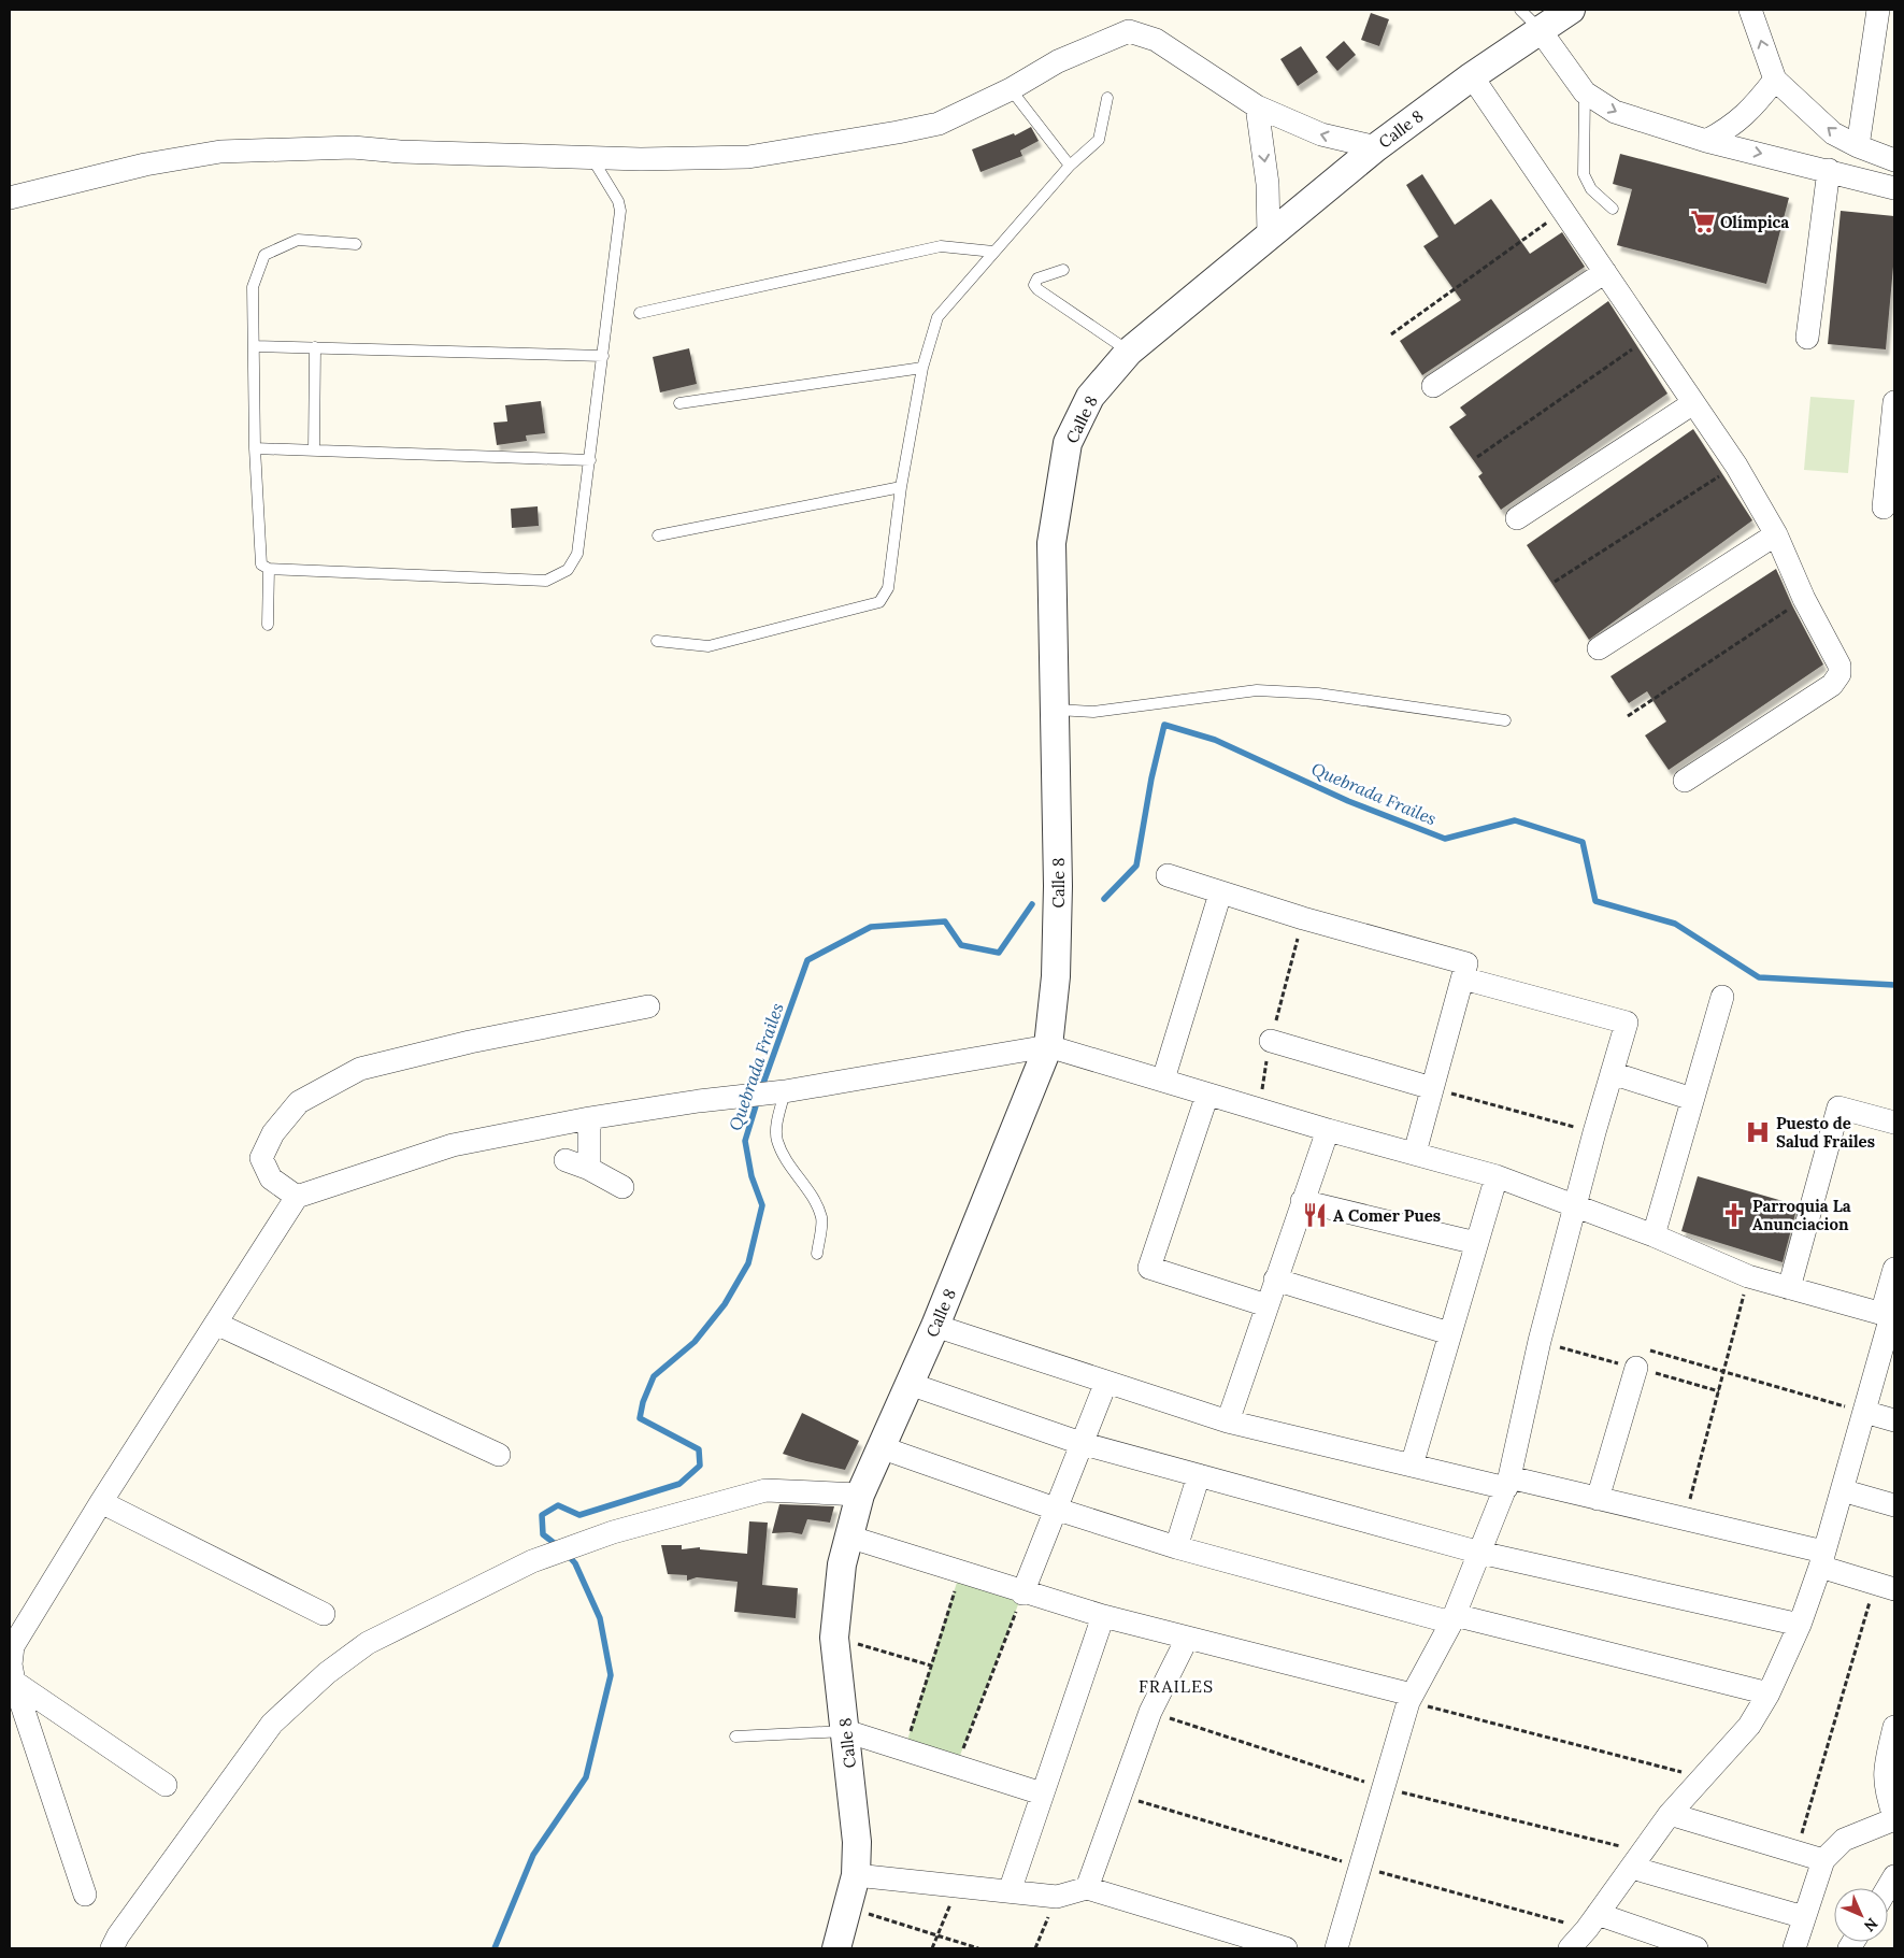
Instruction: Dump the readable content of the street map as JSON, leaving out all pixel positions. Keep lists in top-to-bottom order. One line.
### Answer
{"streets":{"street":["Calle 8"]},"districts":["FRAILES"],"water":["Quebrada Frailes"],"places":{"supermarket":["Olímpica"],"hospital":["Puesto de Salud Frailes"],"restaurant":["A Comer Pues"],"church":["Parroquia La Anunciacion"]},"north":"bottom right"}
